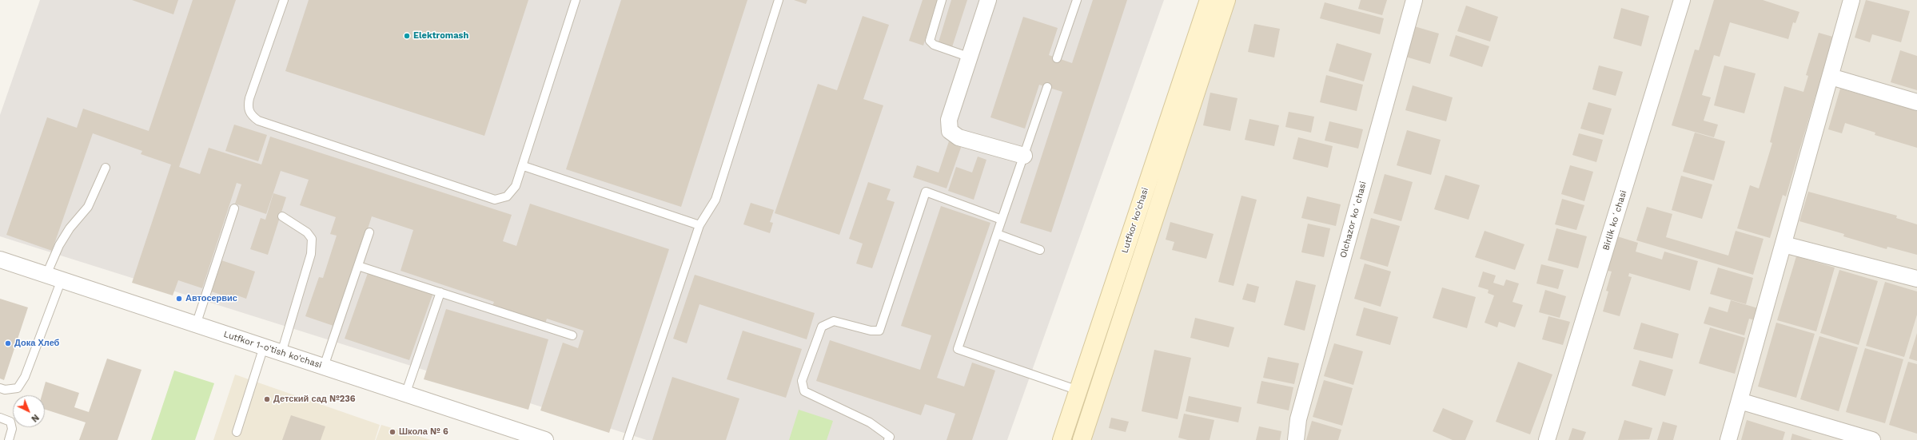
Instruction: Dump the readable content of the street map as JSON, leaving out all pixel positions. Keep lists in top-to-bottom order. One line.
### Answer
{"streets":{"main road":["Lutfkor ko'chasi"],"street":["Olchazor koʻchasi","Birlik koʻchasi","Lutfkor 1-o'tish ko'chasi"]},"places":["Elektromash","Автосервис","Дока Хлеб","Детский сад №236","Школа № 6"],"north":"bottom right"}
